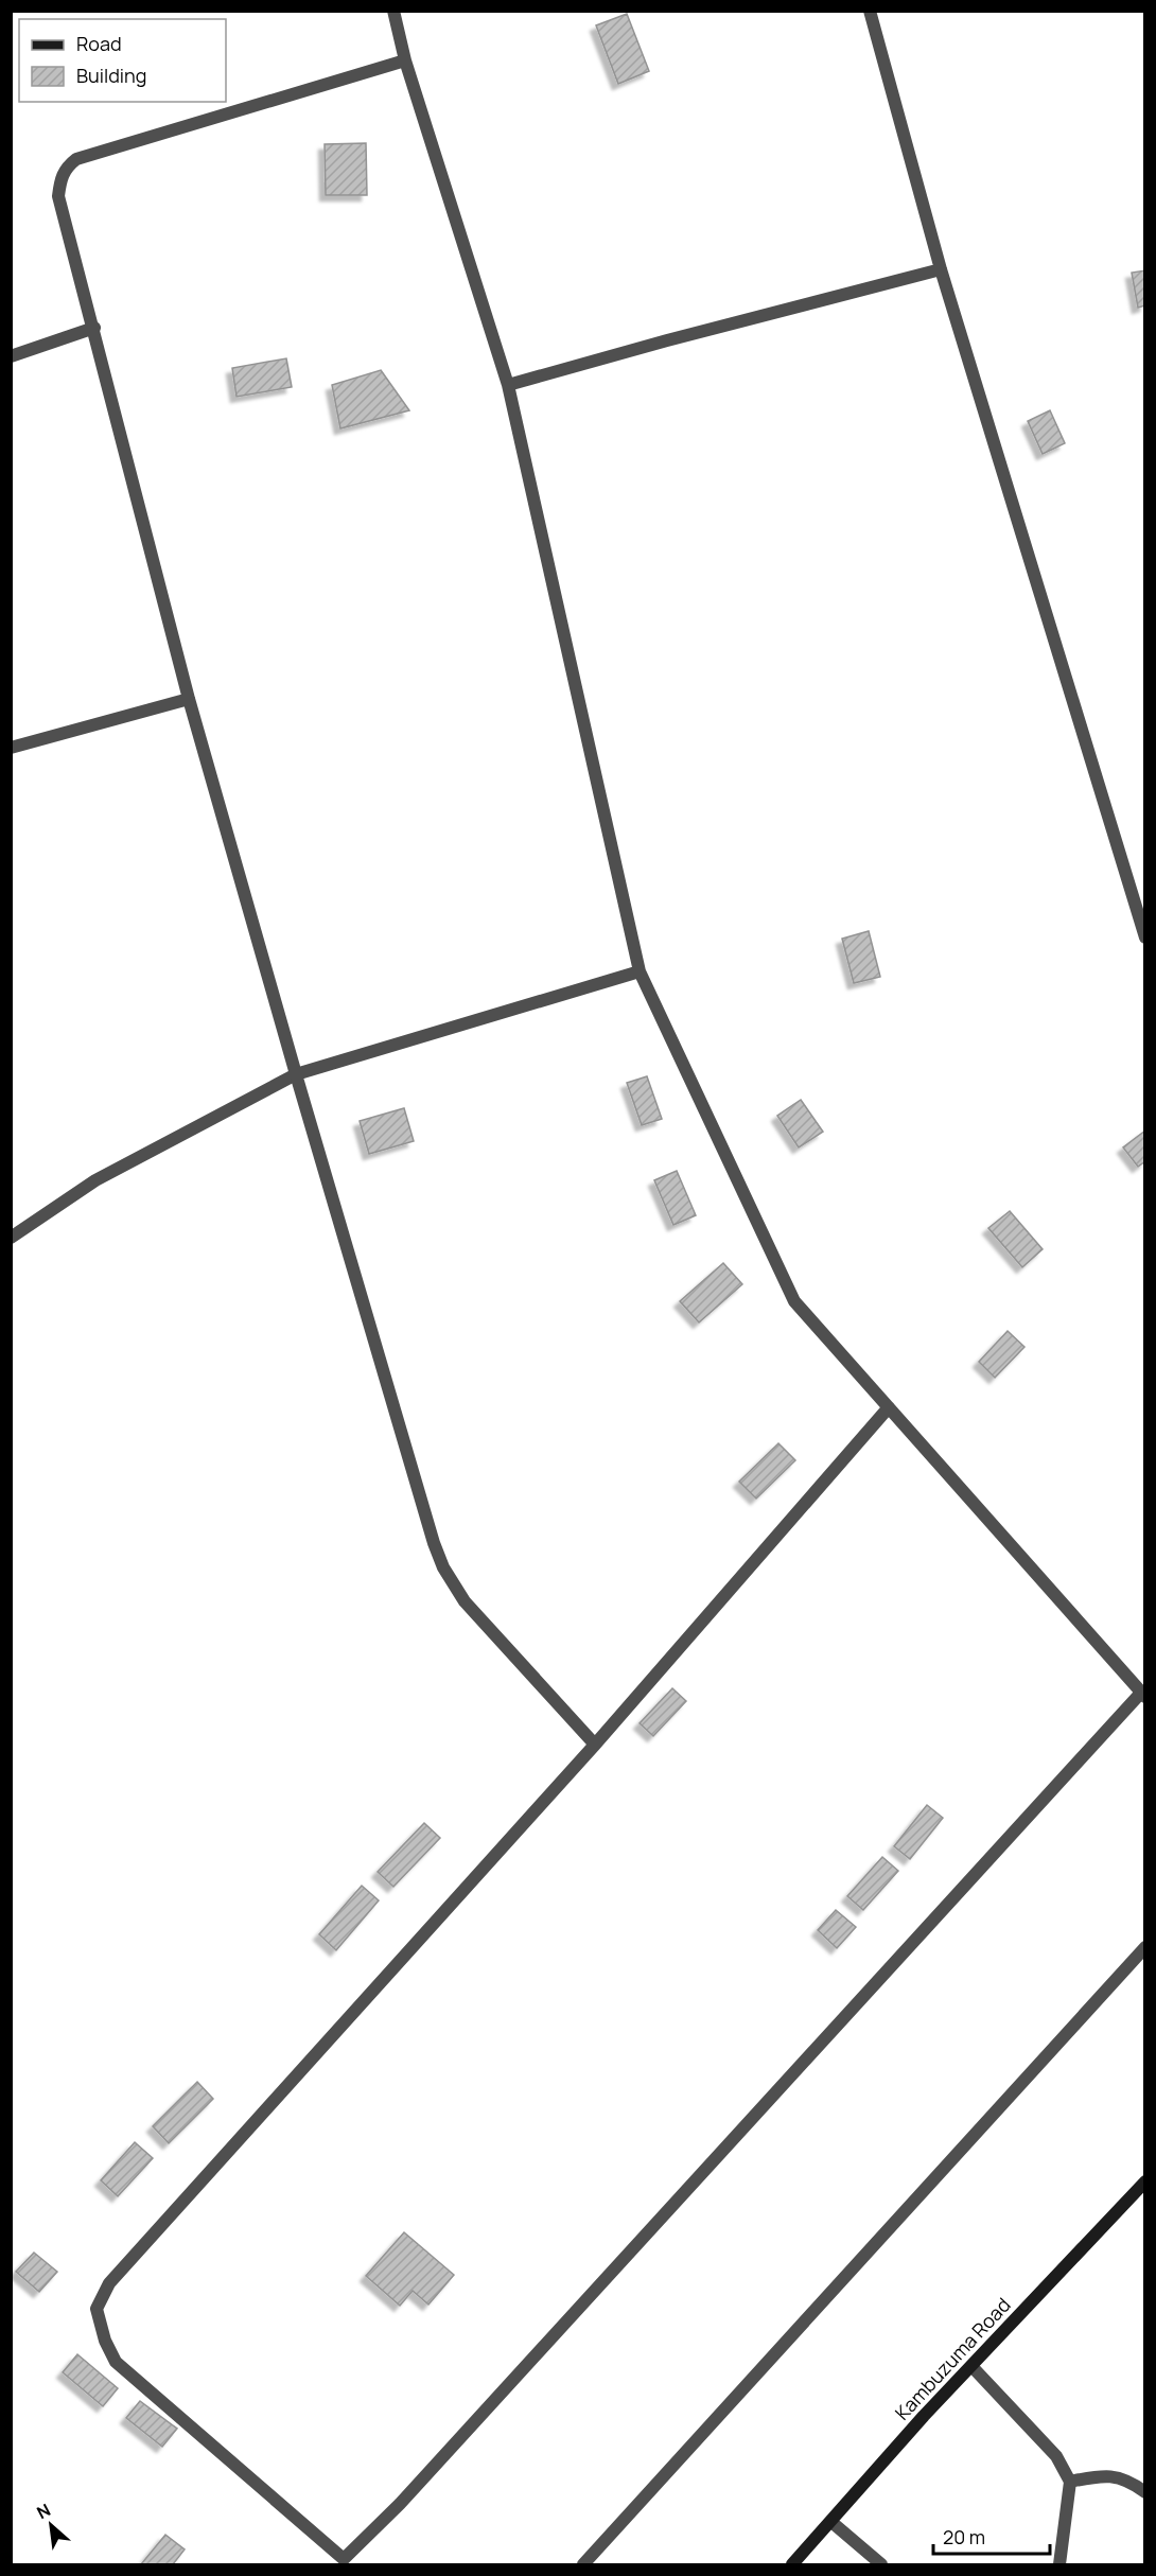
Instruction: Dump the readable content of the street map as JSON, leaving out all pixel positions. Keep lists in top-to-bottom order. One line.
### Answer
{"streets":{"main road":["Kambuzuma Road"]},"legend":["Road","Building"],"scale_bar":"20 m","north":"top left"}
